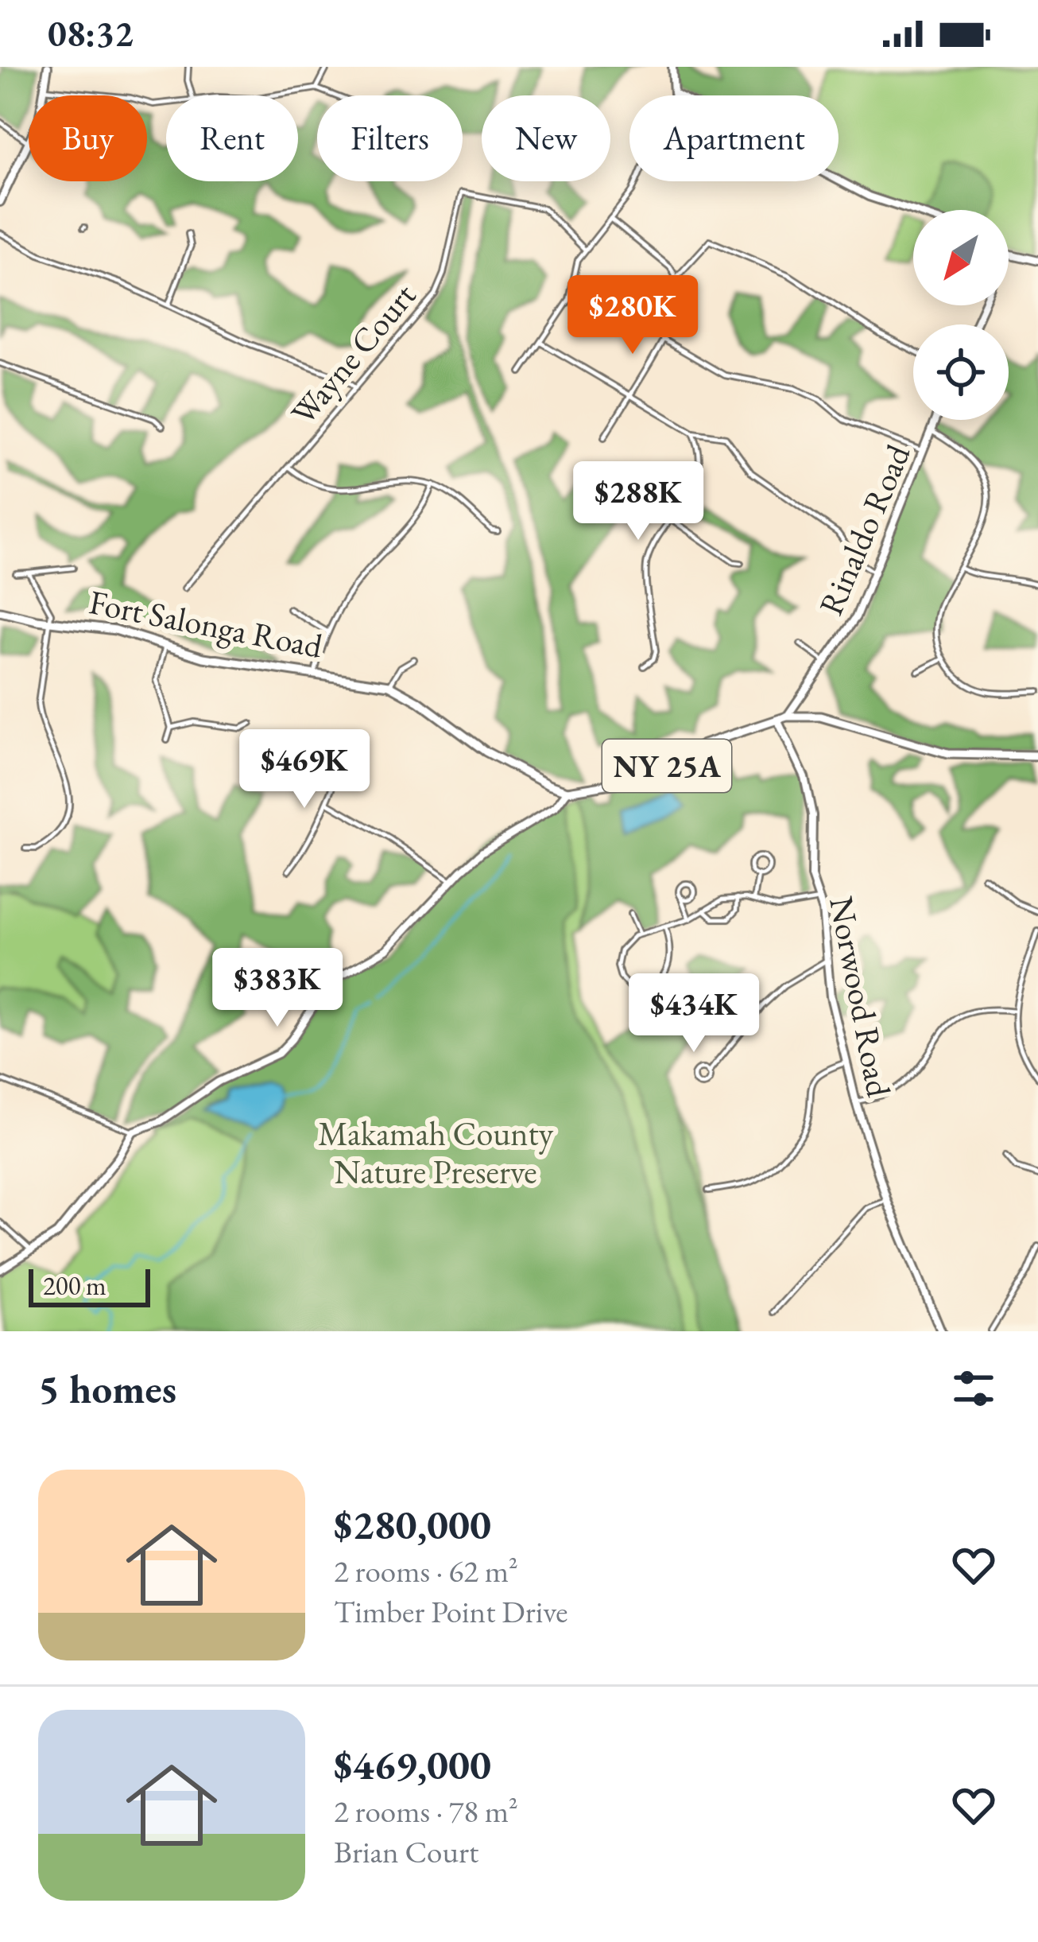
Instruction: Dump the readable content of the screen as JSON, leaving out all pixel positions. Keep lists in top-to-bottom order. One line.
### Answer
{"streets":{"main road":["Fort Salonga Road","NY 25A"],"street":["Wayne Court","Rinaldo Road","Norwood Road"]},"crossings":[["Rinaldo Road","NY 25A"],["Fort Salonga Road","NY 25A"],["NY 25A","Norwood Road"]],"parks":["Makamah County Nature Preserve"],"scale_bar":"200 m","north":"bottom left","page":{"status":"08:32","chip":["Buy","Rent","Filters","New","Apartment"],"price":["$280K","$288K","$469K","$383K","$434K"],"scale":"200 m","heading":"5 homes","list":[{"name":"$280,000","note":"2 rooms · 62 m² · Timber Point Drive"},{"name":"$469,000","note":"2 rooms · 78 m² · Brian Court"}]}}
